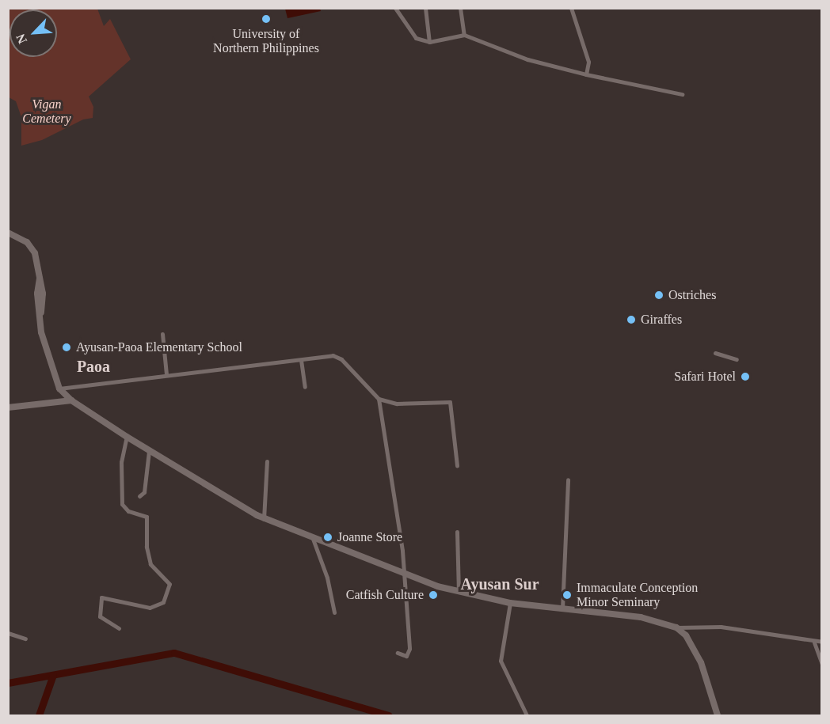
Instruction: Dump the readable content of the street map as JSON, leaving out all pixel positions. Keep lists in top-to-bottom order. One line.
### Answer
{"districts":["Paoa","Ayusan Sur"],"parks":["Vigan Cemetery"],"places":["University of Northern Philippines","Ostriches","Giraffes","Ayusan-Paoa Elementary School","Safari Hotel","Joanne Store","Catfish Culture","Immaculate Conception Minor Seminary"],"north":"bottom left"}
